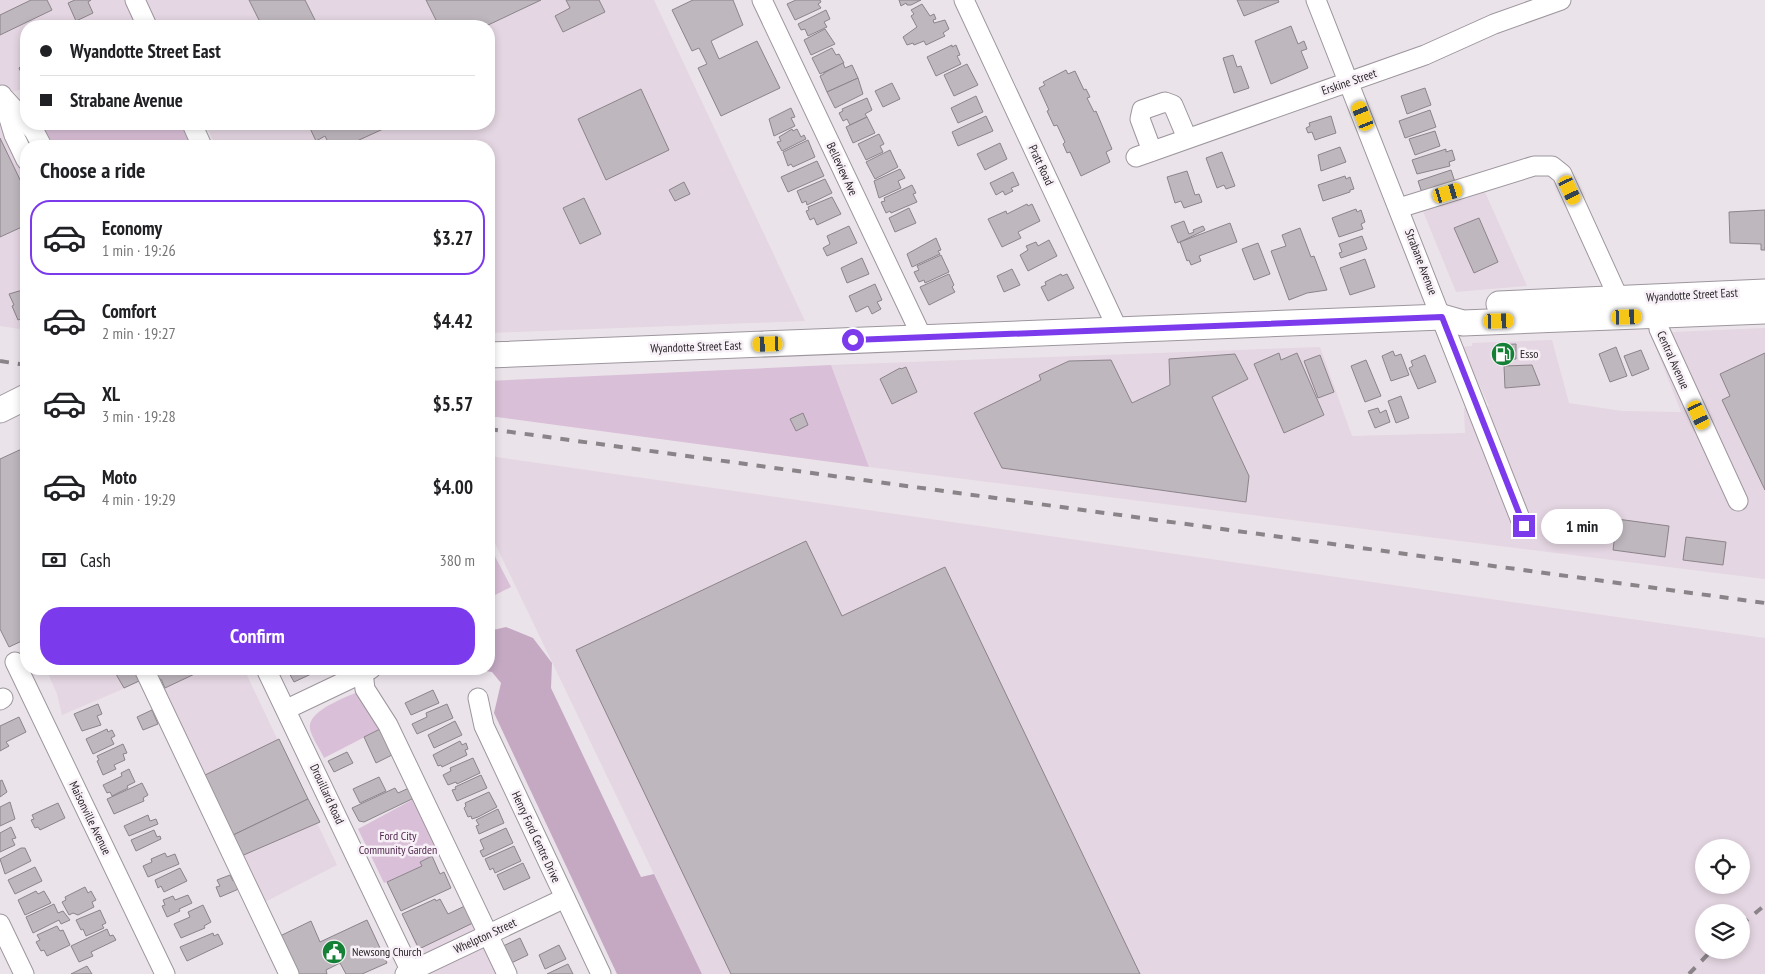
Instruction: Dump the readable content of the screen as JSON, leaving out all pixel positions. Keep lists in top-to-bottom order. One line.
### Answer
{"streets":{"main road":["Wyandotte Street East"],"street":["Erskine Street","Pratt Road","Belleview Ave","Strabane Avenue","Central Avenue","Drouillard Road","Maisonville Avenue","Henry Ford Centre Drive","Whelpton Street"]},"crossings":[["Erskine Street","Strabane Avenue"],["Pratt Road","Wyandotte Street East"],["Belleview Ave","Wyandotte Street East"],["Strabane Avenue","Wyandotte Street East"],["Wyandotte Street East","Central Avenue"],["Drouillard Road","Whelpton Street"],["Henry Ford Centre Drive","Whelpton Street"]],"parks":["Ford City Community Garden"],"places":{"fuel station":["Esso"],"public building":["Newsong Church"]},"page":{"banner":["Wyandotte Street East","Strabane Avenue"],"heading":"Choose a ride","list":[{"name":"Economy","note":"1 min · 19:26","value":"$3.27"},{"name":"Comfort","note":"2 min · 19:27","value":"$4.42"},{"name":"XL","note":"3 min · 19:28","value":"$5.57"},{"name":"Moto","note":"4 min · 19:29","value":"$4.00"}],"bubble":"1 min","pay":["Cash","380 m"],"buttons":"Confirm"}}
